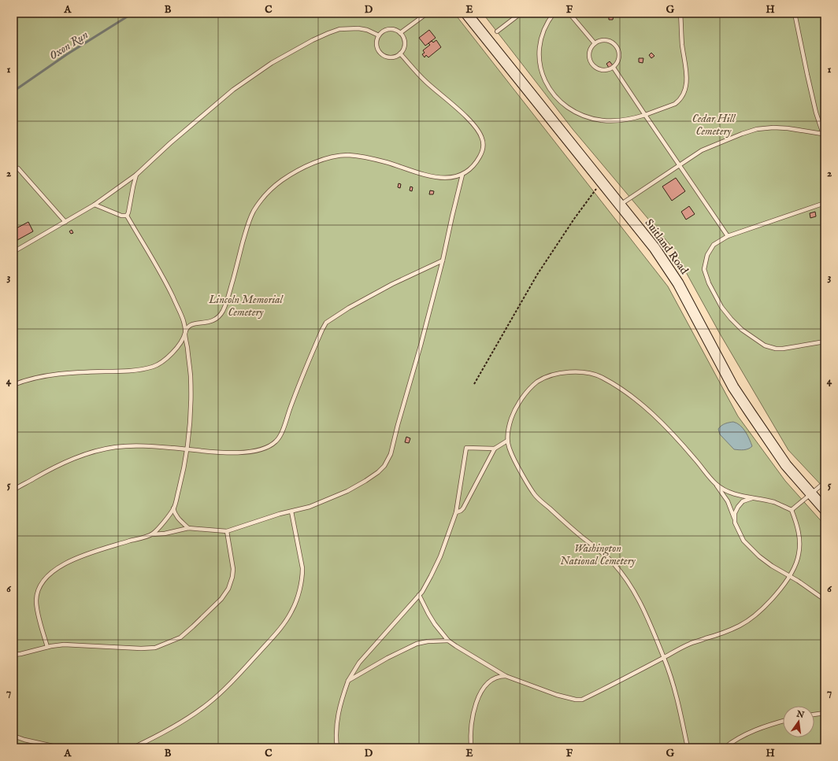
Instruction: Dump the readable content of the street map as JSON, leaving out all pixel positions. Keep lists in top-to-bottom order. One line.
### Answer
{"streets":{"main road":["Suitland Road"]},"water":["Oxon Run"],"parks":["Cedar Hill Cemetery","Lincoln Memorial Cemetery","Washington National Cemetery"],"north":"top","grid":{"columns":["A","B","C","D","E","F","G","H"],"rows":["1","2","3","4","5","6","7"]}}
